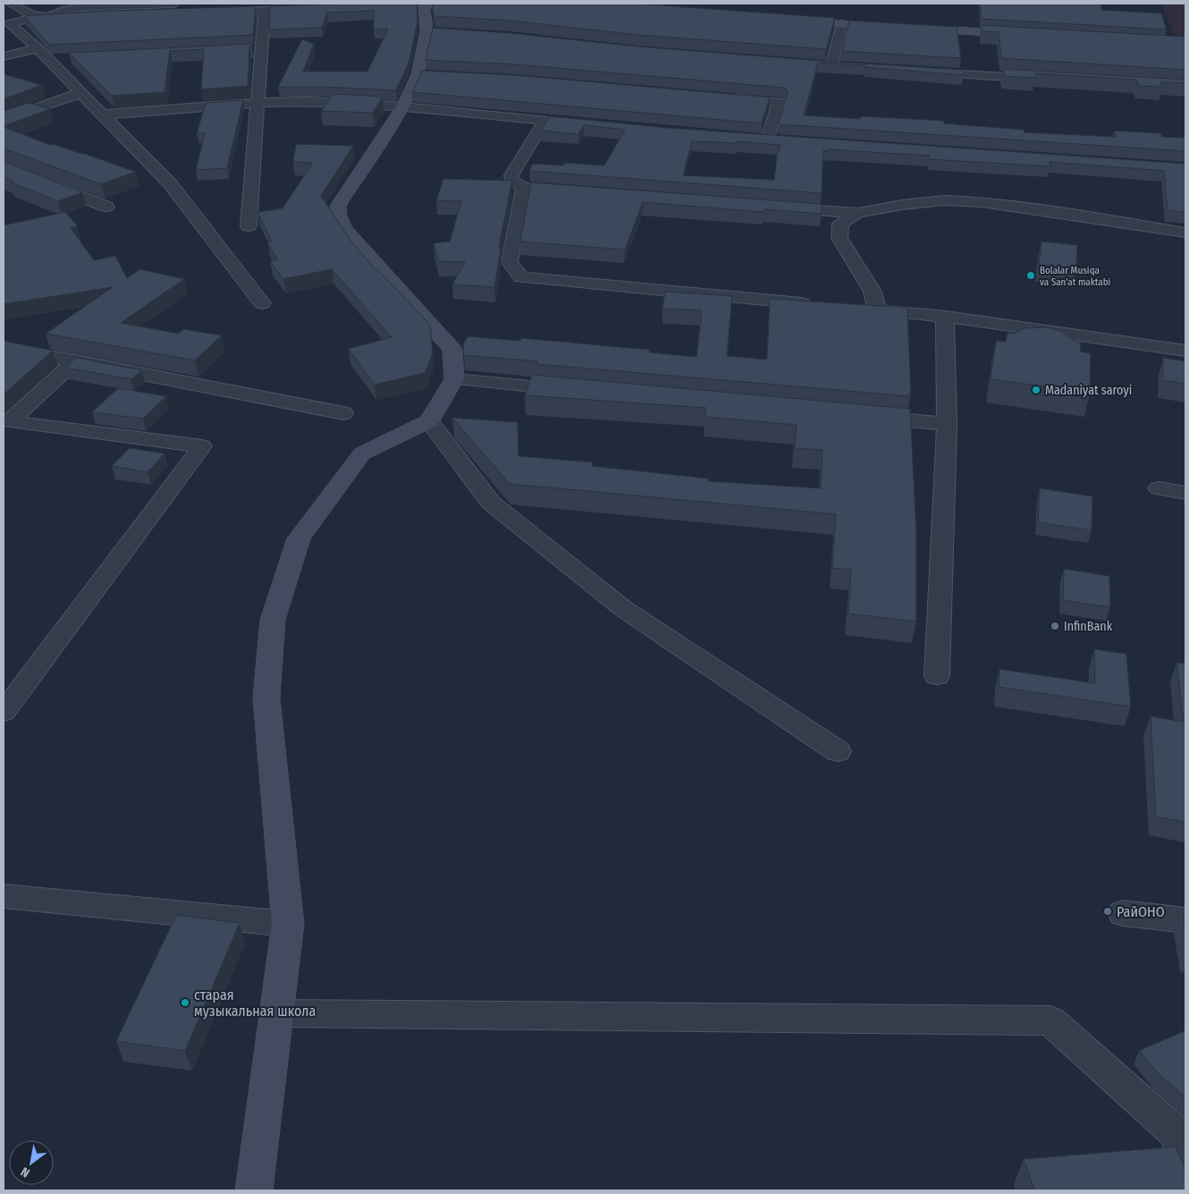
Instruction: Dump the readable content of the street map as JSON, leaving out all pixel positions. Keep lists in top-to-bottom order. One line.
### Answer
{"places":["Bolalar Musiqa va San'at maktabi","Madaniyat saroyi","InfinBank","РайОНО","старая музыкальная школа"],"north":"bottom left"}
